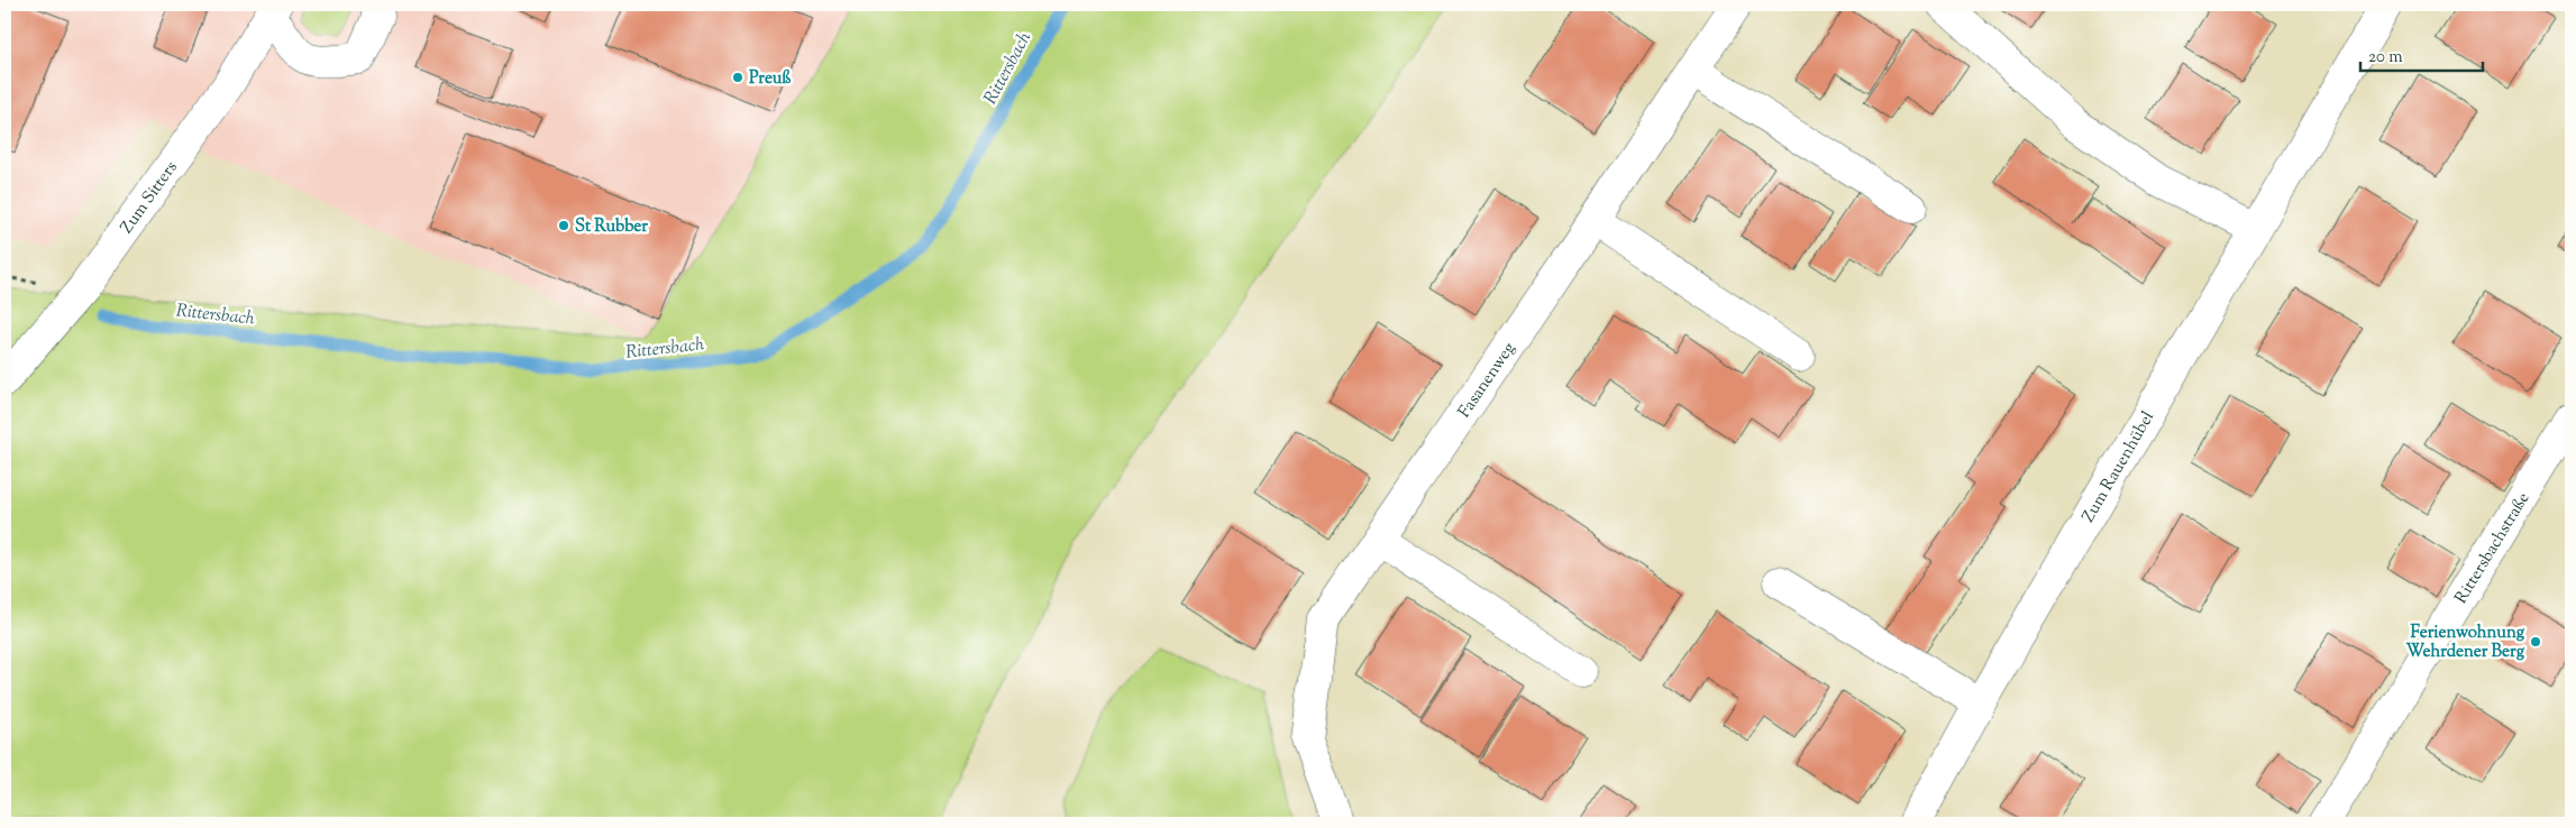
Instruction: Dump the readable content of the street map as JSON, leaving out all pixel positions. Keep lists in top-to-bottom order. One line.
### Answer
{"streets":{"street":["Zum Sitters","Fasanenweg","Zum Rauenhübel","Rittersbachstraße"]},"water":["Rittersbach"],"places":["Preuß","St Rubber","Ferienwohnung Wehrdener Berg"],"scale_bar":"20 m"}
